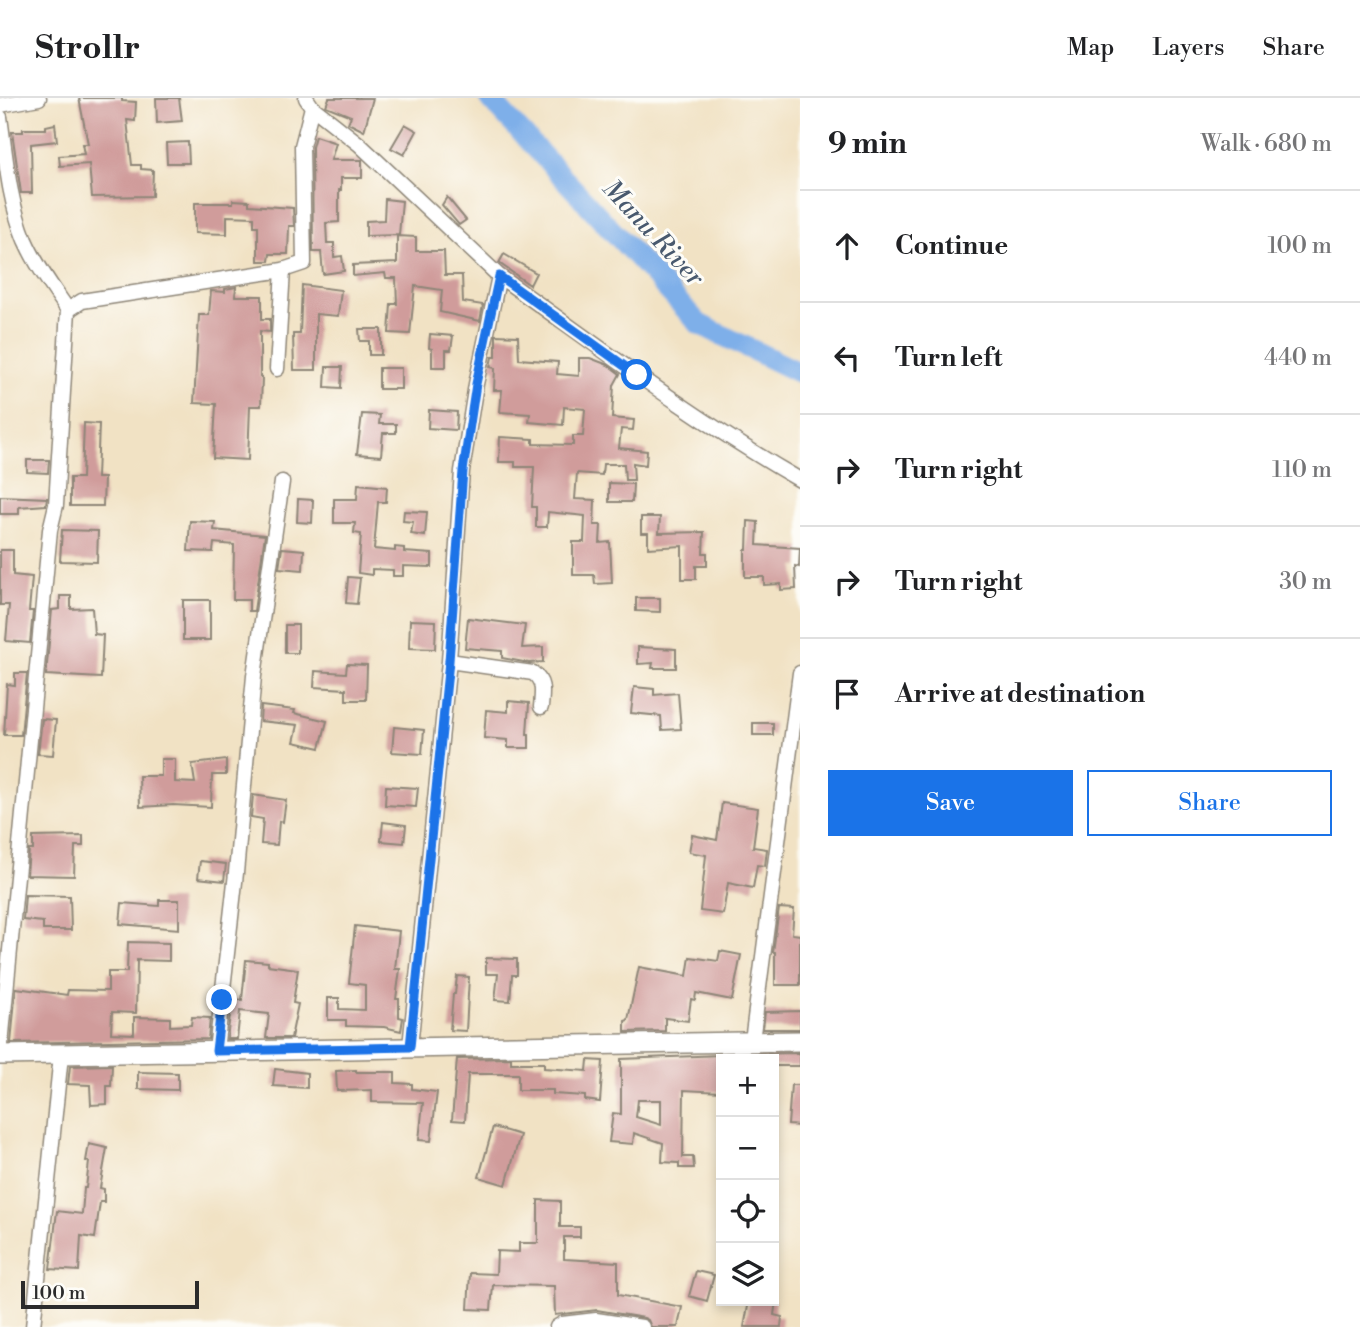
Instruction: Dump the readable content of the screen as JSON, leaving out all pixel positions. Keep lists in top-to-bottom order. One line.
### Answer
{"water":["Manu River"],"scale_bar":"100 m","page":{"header":"Strollr","nav":["Map","Layers","Share"],"heading":["9 min","Walk · 680 m"],"list":[["Continue","100 m"],["Turn left","440 m"],["Turn right","110 m"],["Turn right","30 m"],"Arrive at destination"],"buttons":["Save","Share"],"map_buttons":["+","−"],"scale":"100 m"}}
